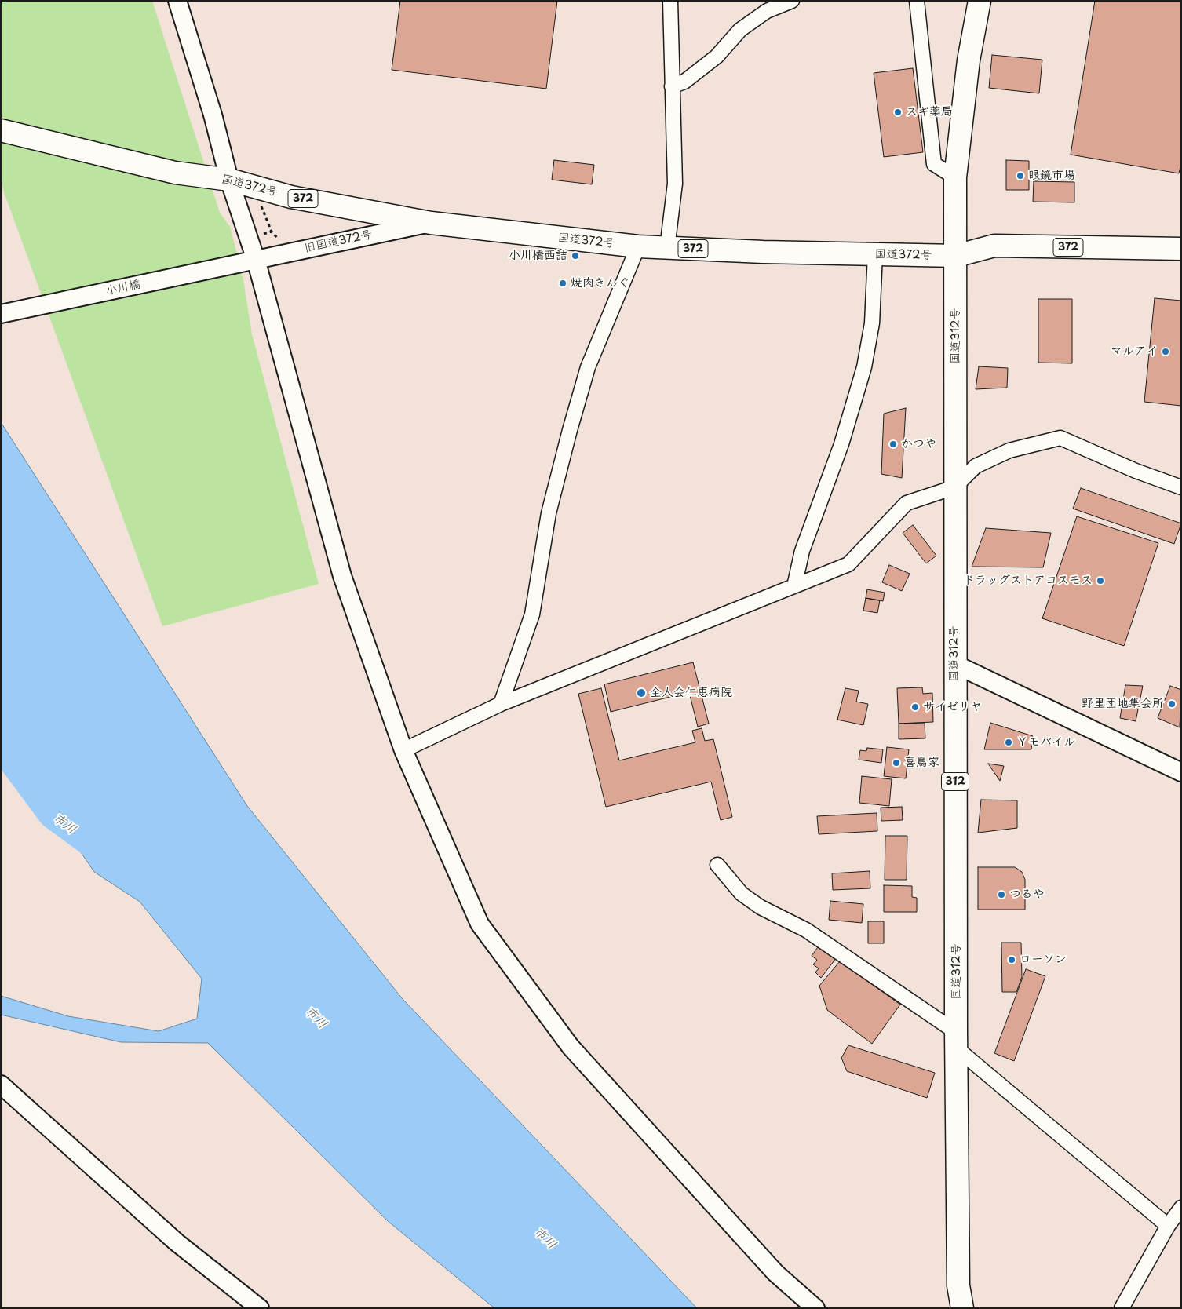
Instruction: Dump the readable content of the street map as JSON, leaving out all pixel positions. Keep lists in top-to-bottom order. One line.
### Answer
{"streets":{"highway":["国道372号","372","国道312号","312"],"street":["旧国道372号","小川橋"]},"crossings":[["国道372号","旧国道372号"],["国道372号","国道312号"],["旧国道372号","小川橋"]],"water":["市川"],"places":["スギ薬局","眼鏡市場","小川橋西詰","焼肉きんぐ","マルアイ","かつや","ドラッグストアコスモス","全人会仁恵病院","野里団地集会所","サイゼリヤ","Ｙモバイル","喜鳥家","つるや","ローソン"]}
